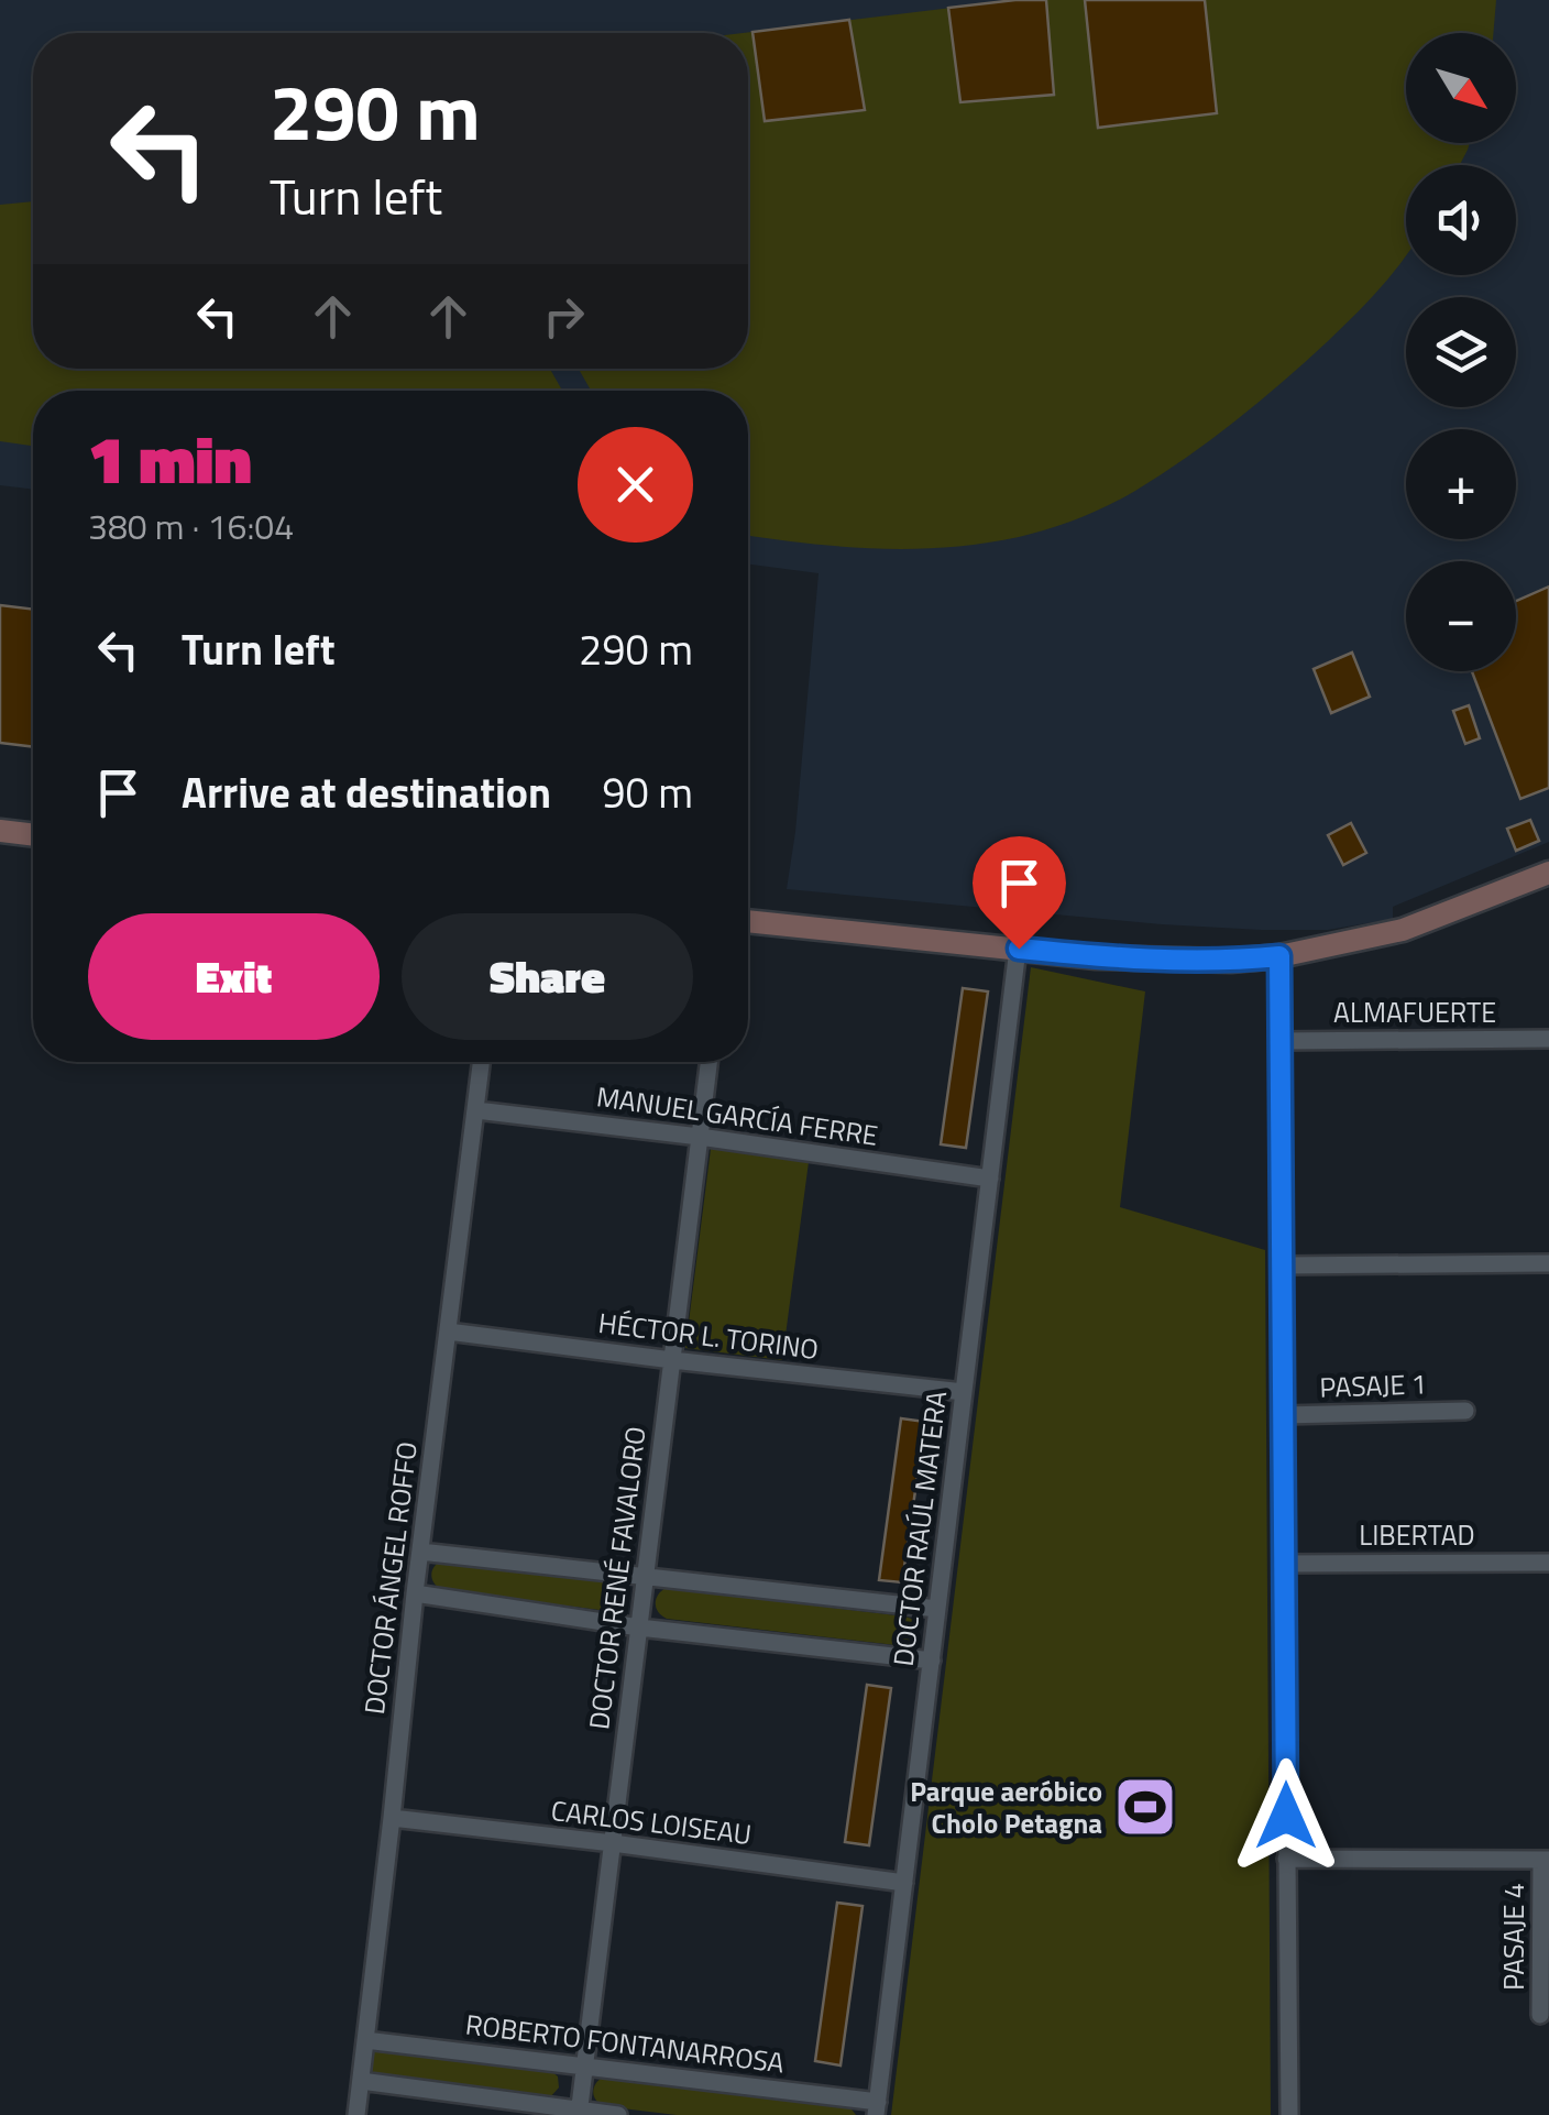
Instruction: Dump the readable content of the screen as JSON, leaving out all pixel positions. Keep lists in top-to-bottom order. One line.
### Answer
{"streets":{"street":["ALMAFUERTE","MANUEL GARCÍA FERRE","HÉCTOR L. TORINO","PASAJE 1","DOCTOR RAÚL MATERA","LIBERTAD","DOCTOR ÁNGEL ROFFO","DOCTOR RENÉ FAVALORO","CARLOS LOISEAU","PASAJE 4","ROBERTO FONTANARROSA"]},"crossings":[["MANUEL GARCÍA FERRE","DOCTOR RAÚL MATERA"],["MANUEL GARCÍA FERRE","DOCTOR ÁNGEL ROFFO"],["MANUEL GARCÍA FERRE","DOCTOR RENÉ FAVALORO"],["HÉCTOR L. TORINO","DOCTOR RAÚL MATERA"],["HÉCTOR L. TORINO","DOCTOR ÁNGEL ROFFO"],["HÉCTOR L. TORINO","DOCTOR RENÉ FAVALORO"],["DOCTOR RAÚL MATERA","CARLOS LOISEAU"],["DOCTOR RAÚL MATERA","ROBERTO FONTANARROSA"],["DOCTOR ÁNGEL ROFFO","CARLOS LOISEAU"],["DOCTOR ÁNGEL ROFFO","ROBERTO FONTANARROSA"],["DOCTOR RENÉ FAVALORO","CARLOS LOISEAU"],["DOCTOR RENÉ FAVALORO","ROBERTO FONTANARROSA"]],"places":{"sports":["Parque aeróbico Cholo Petagna"]},"north":"bottom right","page":{"map_buttons":["+","−"],"turn":["290 m","Turn left"],"heading":["1 min","380 m · 16:04"],"list":[{"name":"Turn left","value":"290 m"},{"name":"Arrive at destination","value":"90 m"}],"buttons":["Exit","Share"]}}
